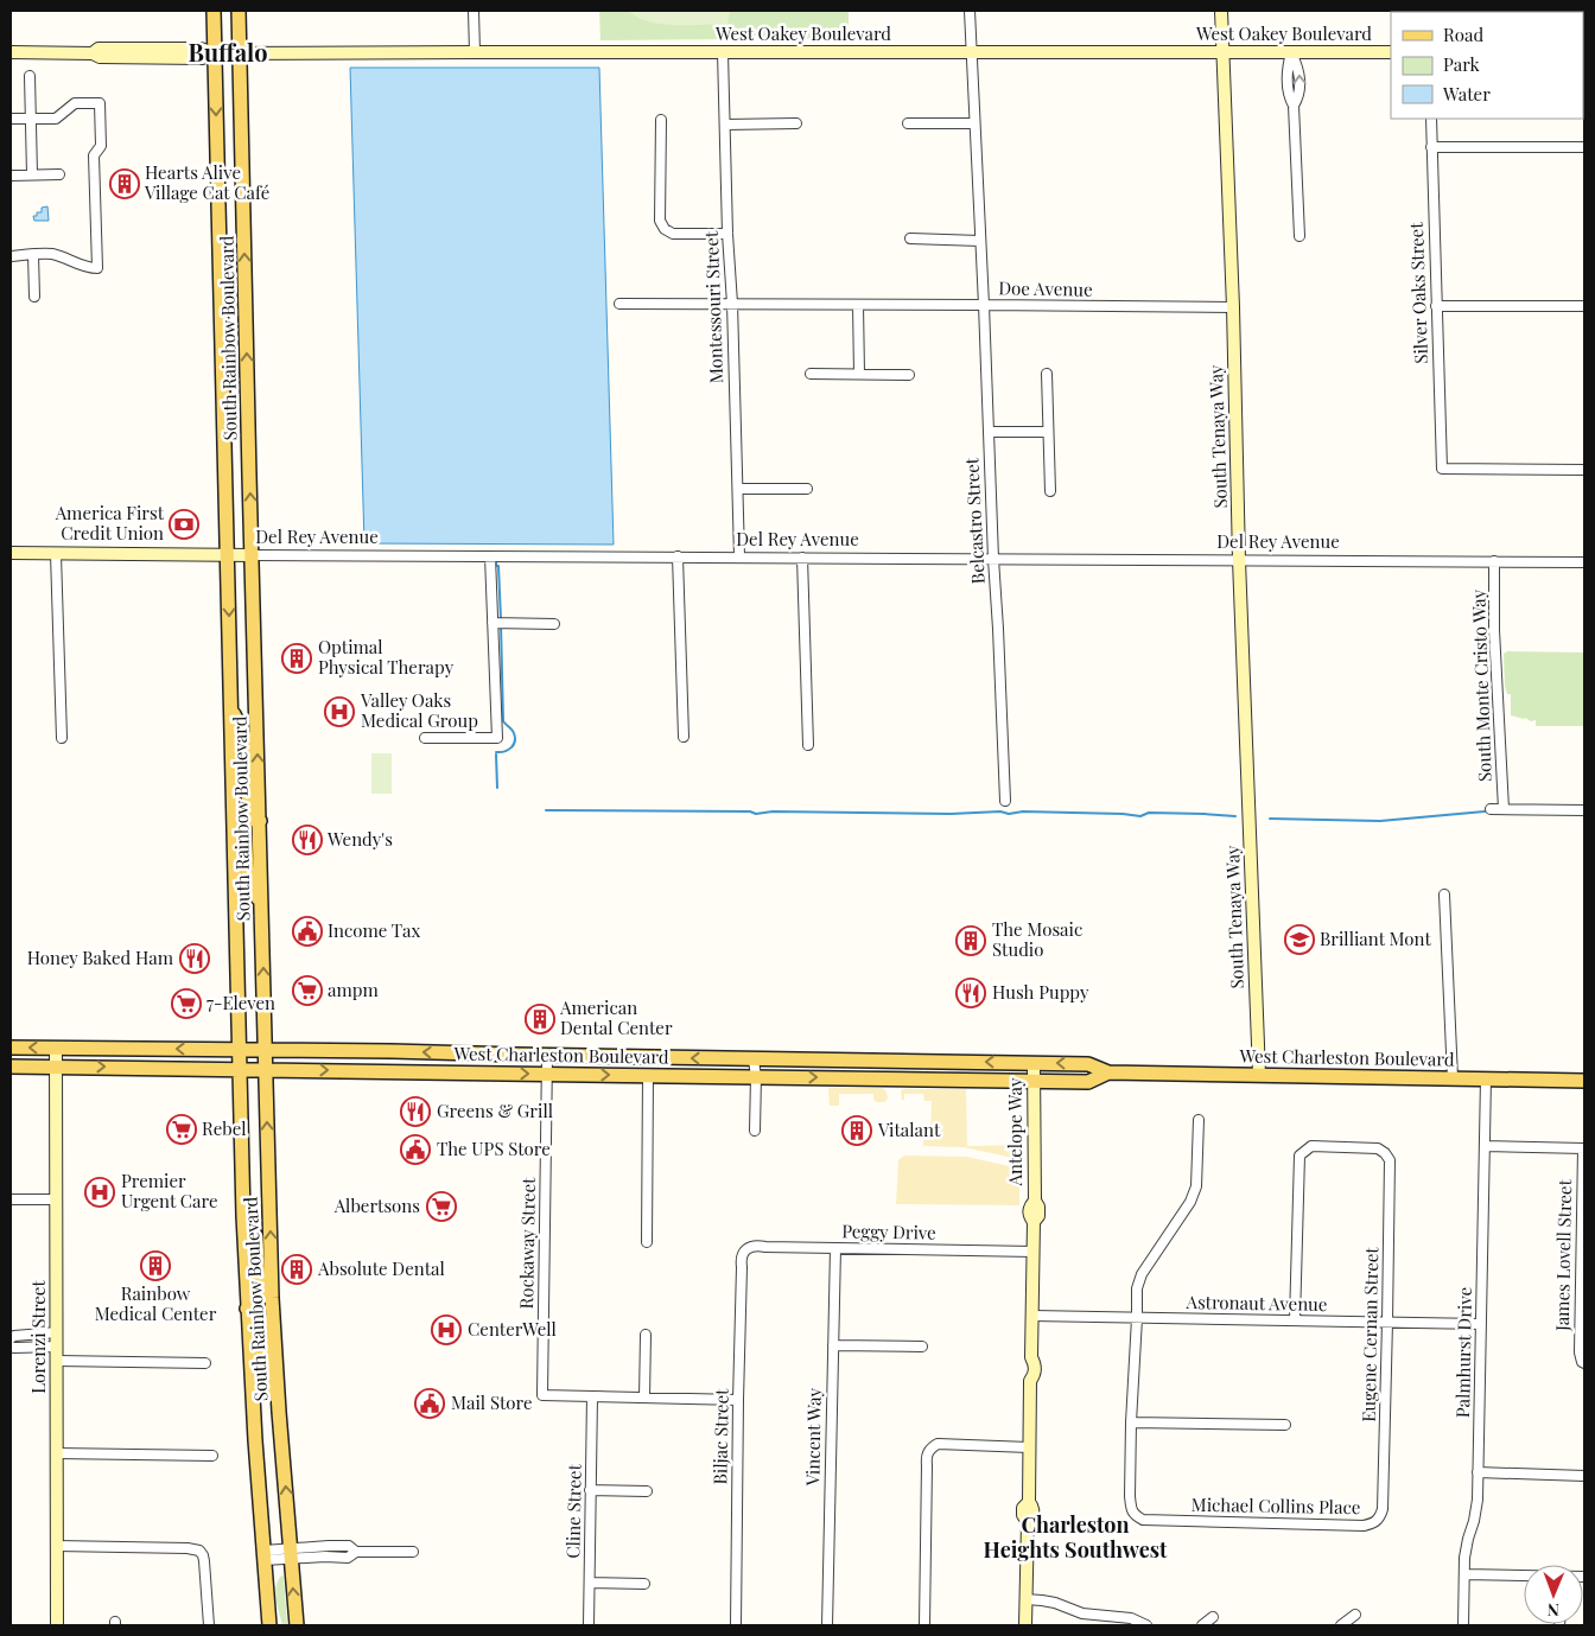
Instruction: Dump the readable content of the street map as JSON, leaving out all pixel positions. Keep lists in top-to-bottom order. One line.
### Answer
{"streets":{"main road":["South Rainbow Boulevard","West Charleston Boulevard"],"street":["West Oakey Boulevard","Doe Avenue","Silver Oaks Street","Montessouri Street","South Tenaya Way","Belcastro Street","Del Rey Avenue","South Monte Cristo Way","Antelope Way","Peggy Drive","Rockaway Street","James Lovell Street","Astronaut Avenue","Eugene Cernan Street","Lorenzi Street","Palmhurst Drive","Biljac Street","Vincent Way","Michael Collins Place","Cline Street"]},"crossings":[["West Oakey Boulevard","Montessouri Street"],["West Oakey Boulevard","South Rainbow Boulevard"],["West Oakey Boulevard","South Tenaya Way"],["West Oakey Boulevard","Belcastro Street"],["Doe Avenue","Montessouri Street"],["Doe Avenue","South Tenaya Way"],["Doe Avenue","Belcastro Street"],["Montessouri Street","Del Rey Avenue"],["South Rainbow Boulevard","Del Rey Avenue"],["South Rainbow Boulevard","West Charleston Boulevard"],["South Tenaya Way","Del Rey Avenue"],["South Tenaya Way","West Charleston Boulevard"],["Belcastro Street","Del Rey Avenue"],["Del Rey Avenue","South Monte Cristo Way"],["West Charleston Boulevard","Antelope Way"],["West Charleston Boulevard","Rockaway Street"],["West Charleston Boulevard","Lorenzi Street"],["West Charleston Boulevard","Palmhurst Drive"],["Antelope Way","Peggy Drive"],["Antelope Way","Astronaut Avenue"],["Peggy Drive","Biljac Street"],["Peggy Drive","Vincent Way"],["Rockaway Street","Cline Street"],["Astronaut Avenue","Eugene Cernan Street"],["Astronaut Avenue","Palmhurst Drive"],["Eugene Cernan Street","Michael Collins Place"]],"districts":["Buffalo","Charleston Heights Southwest"],"places":{"building":["Hearts Alive Village Cat Café","Optimal Physical Therapy","The Mosaic Studio","American Dental Center","Vitalant","Rainbow Medical Center","Absolute Dental"],"bank":["America First Credit Union"],"hospital":["Valley Oaks Medical Group","Premier Urgent Care","CenterWell"],"restaurant":["Wendy's","Honey Baked Ham","Hush Puppy","Greens & Grill"],"public building":["Income Tax","The UPS Store","Mail Store"],"school or university":["Brilliant Mont"],"supermarket":["ampm","7-Eleven","Rebel","Albertsons"]},"legend":["Road","Park","Water"],"north":"bottom"}
